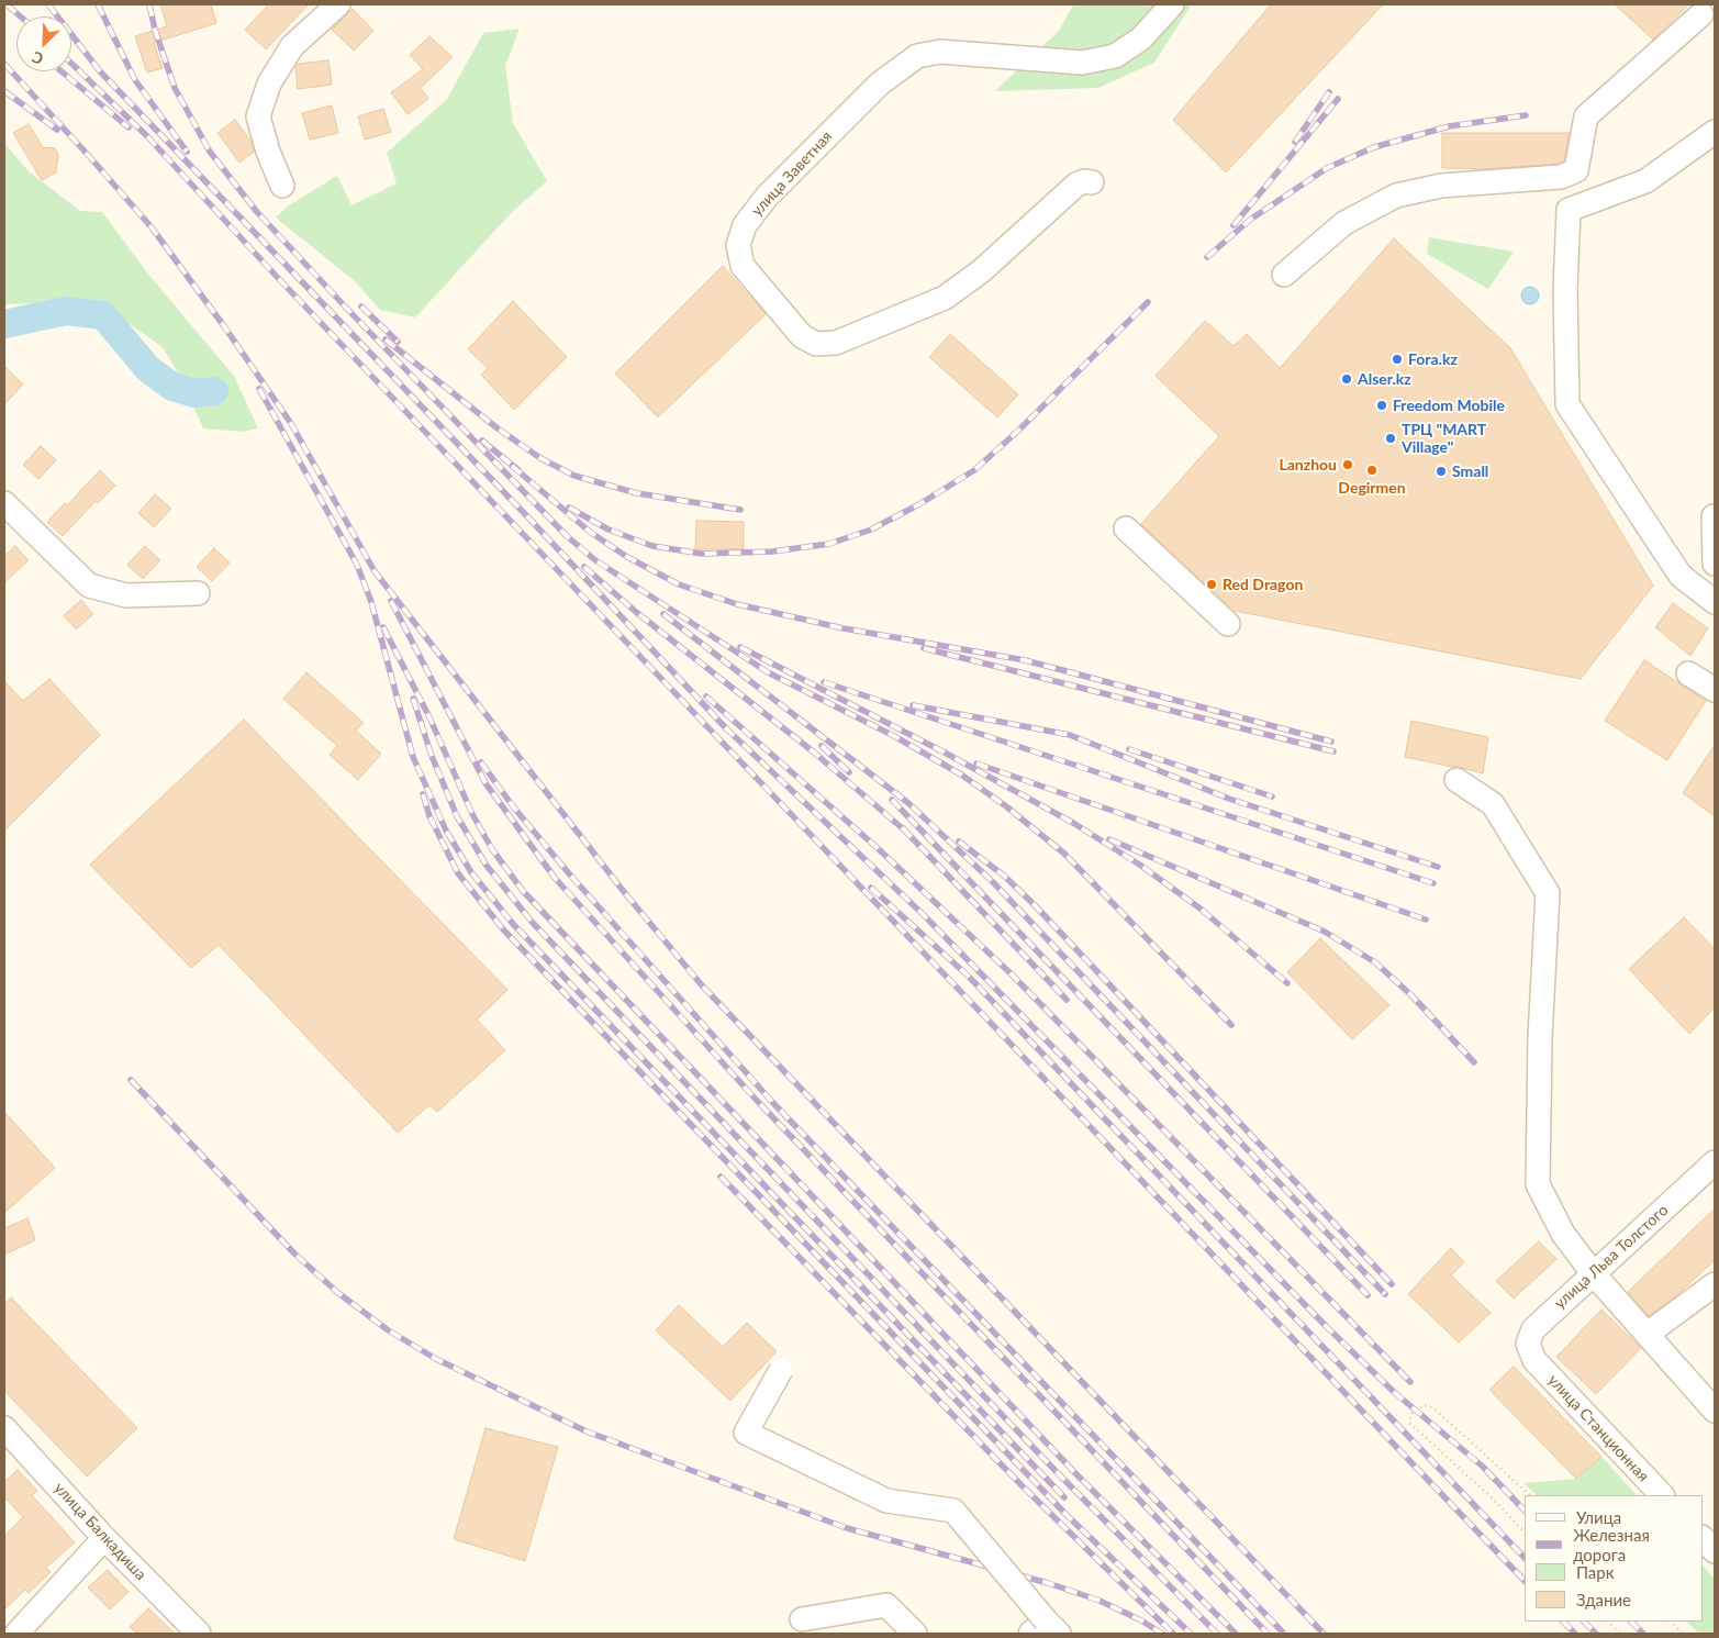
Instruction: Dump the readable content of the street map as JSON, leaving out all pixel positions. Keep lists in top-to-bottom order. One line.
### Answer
{"streets":{"street":["улица Заветная","улица Льва Толстого","улица Станционная","улица Балкадиша"]},"crossings":[["улица Льва Толстого","улица Станционная"]],"places":["Fora.kz","Alser.kz","Freedom Mobile","ТРЦ \"MART Village\"","Lanzhou","Degirmen","Small","Red Dragon"],"legend":["Улица","Железная дорога","Парк","Здание"],"north":"bottom left"}
